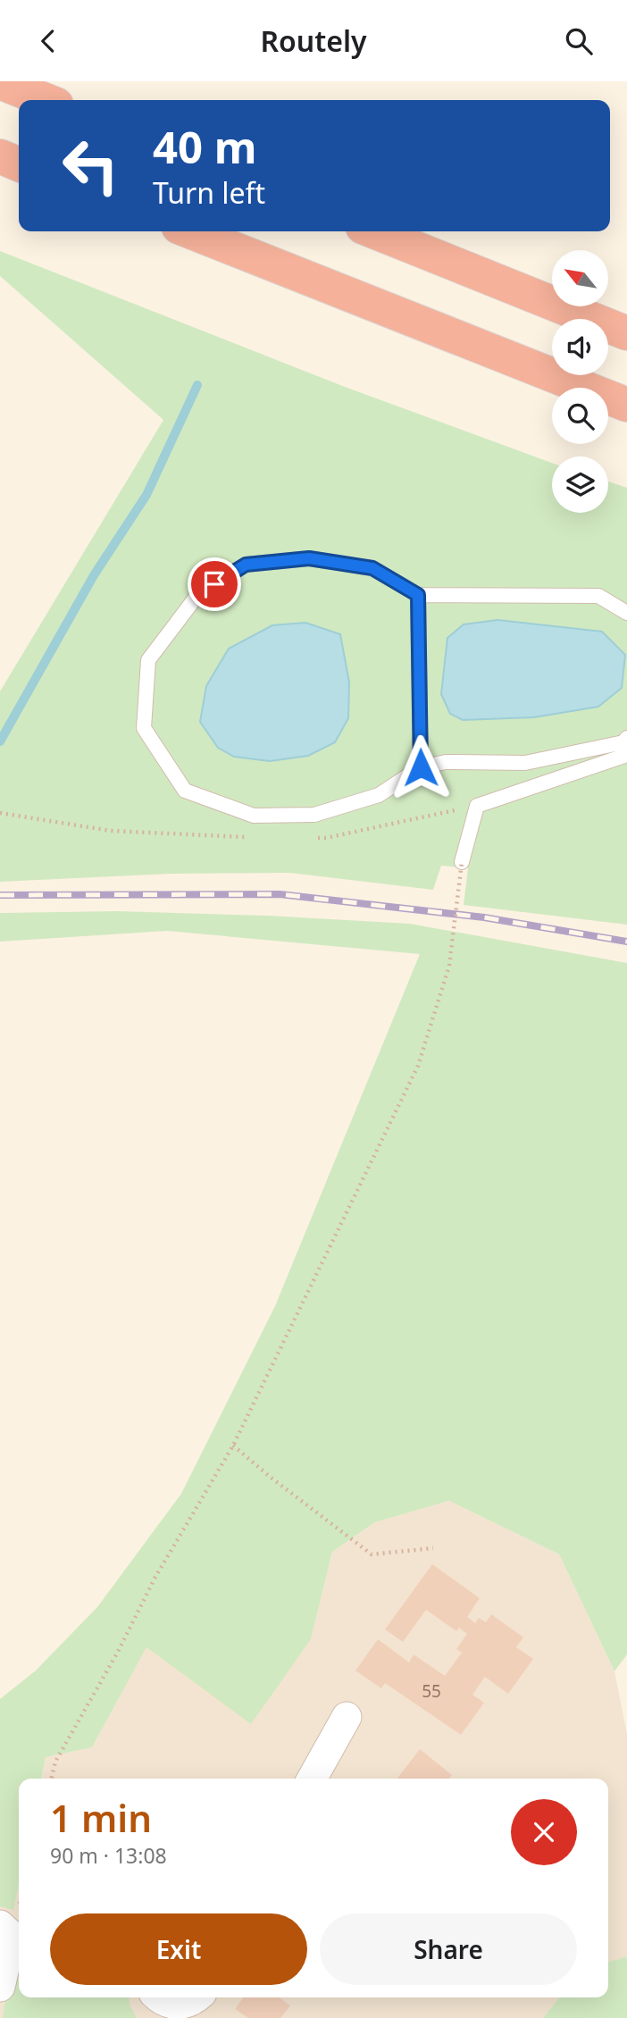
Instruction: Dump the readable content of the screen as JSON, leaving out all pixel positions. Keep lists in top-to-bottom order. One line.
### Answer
{"house_numbers":["55"],"north":"top left","page":{"header":"Routely","turn":["40 m","Turn left"],"heading":["1 min","90 m · 13:08"],"buttons":["Exit","Share"]}}
